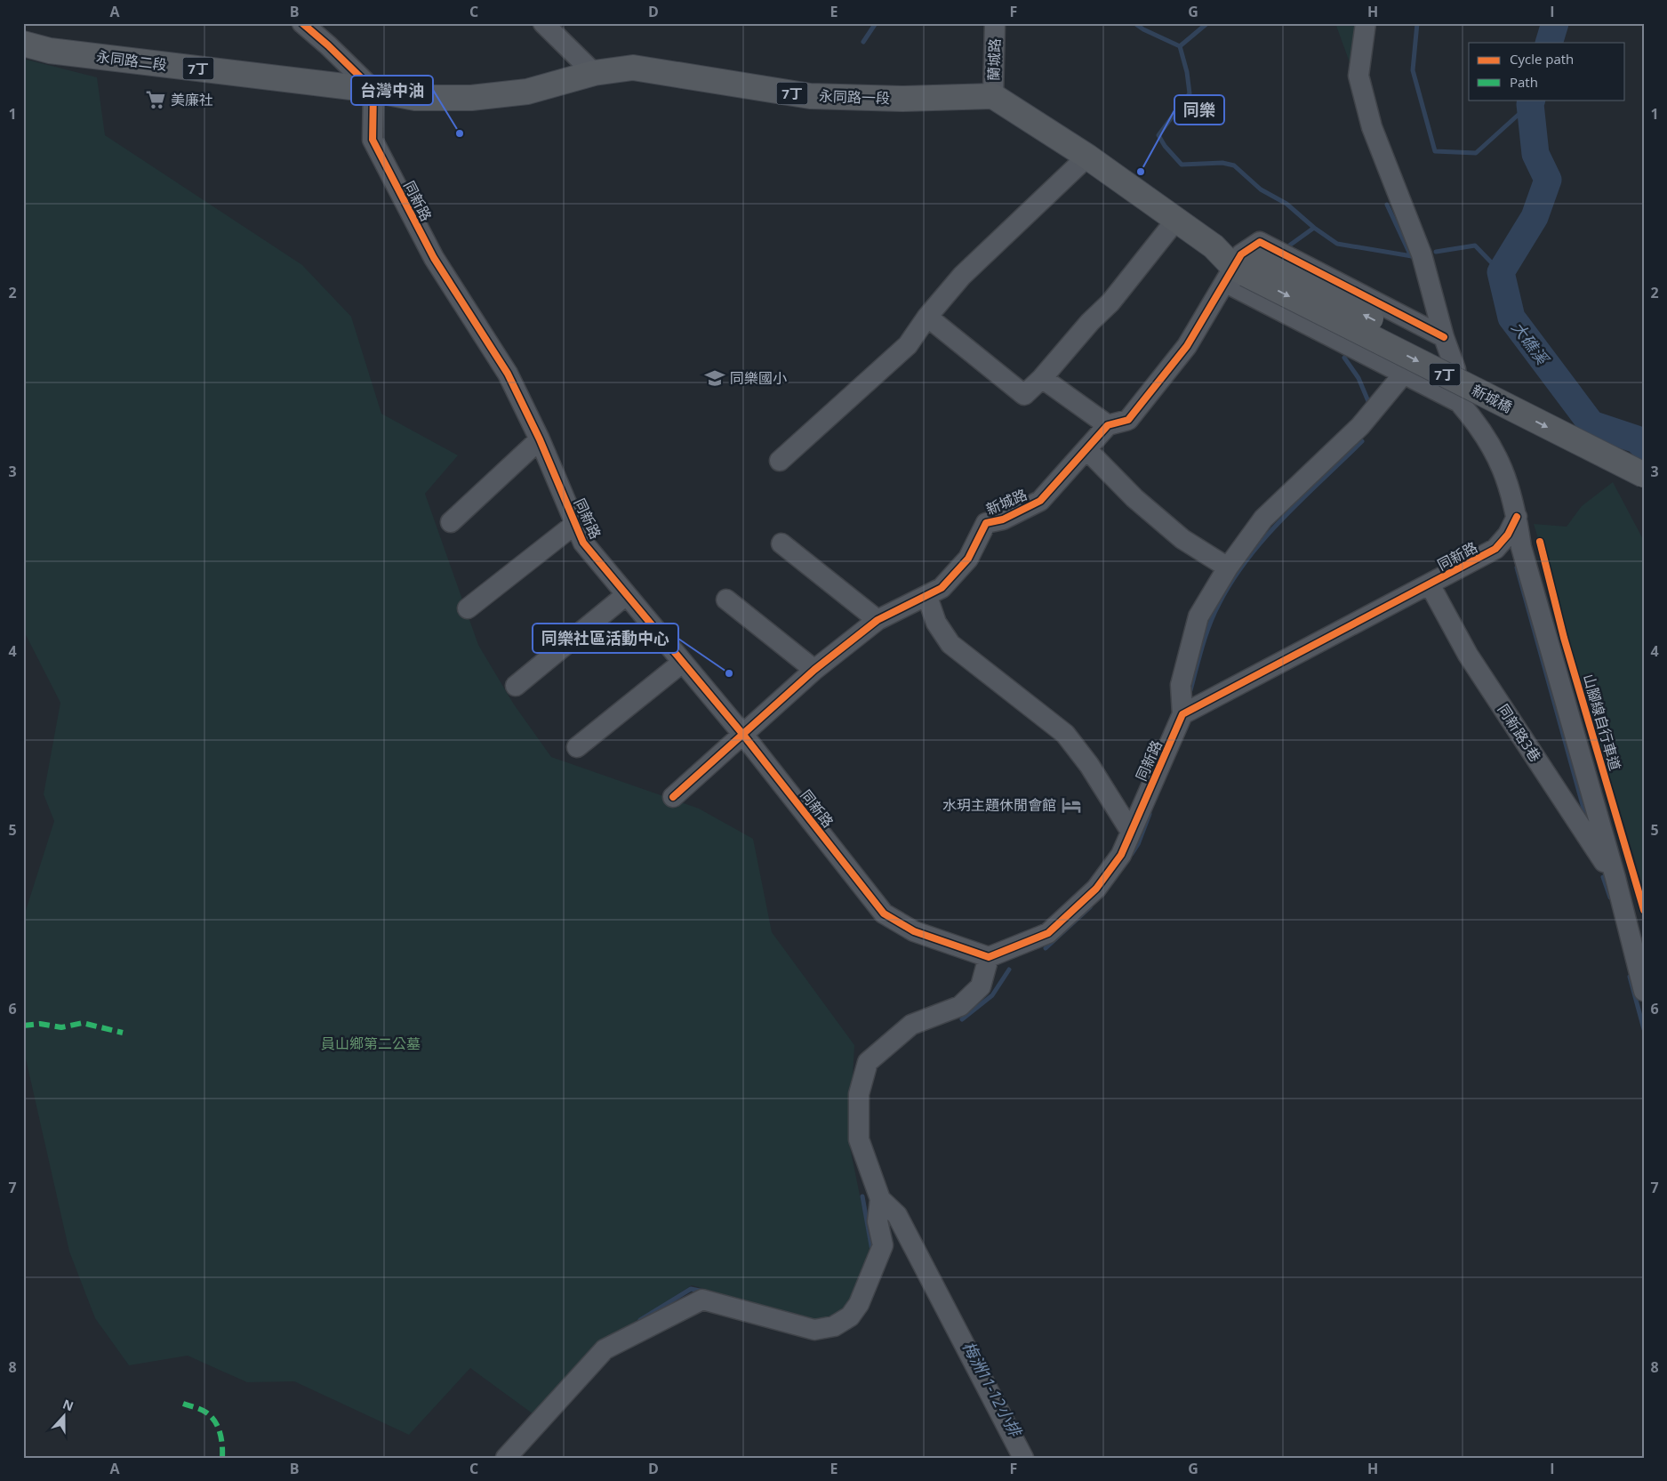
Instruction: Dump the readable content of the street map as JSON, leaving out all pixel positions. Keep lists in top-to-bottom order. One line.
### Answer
{"streets":{"main road":["永同路二段","7丁","永同路一段","新城橋"],"street":["蘭城路","同新路","新城路","同新路3巷"],"cycle path":["山腳線自行車道"]},"crossings":[["蘭城路","7丁"],["蘭城路","永同路一段"],["永同路二段","永同路一段"],["永同路二段","同新路"],["7丁","永同路一段"],["7丁","新城橋"],["永同路一段","同新路"],["同新路","新城路"],["同新路","同新路3巷"]],"water":["大礁溪","梅洲11-12小排"],"parks":["員山鄉第二公墓"],"places":{"supermarket":["美廉社"],"other":["台灣中油","同樂","同樂社區活動中心"],"school or university":["同樂國小"],"hotel":["水玥主題休閒會館"]},"legend":["Cycle path","Path"],"north":"top","grid":{"columns":["A","B","C","D","E","F","G","H","I"],"rows":["1","2","3","4","5","6","7","8"]}}
